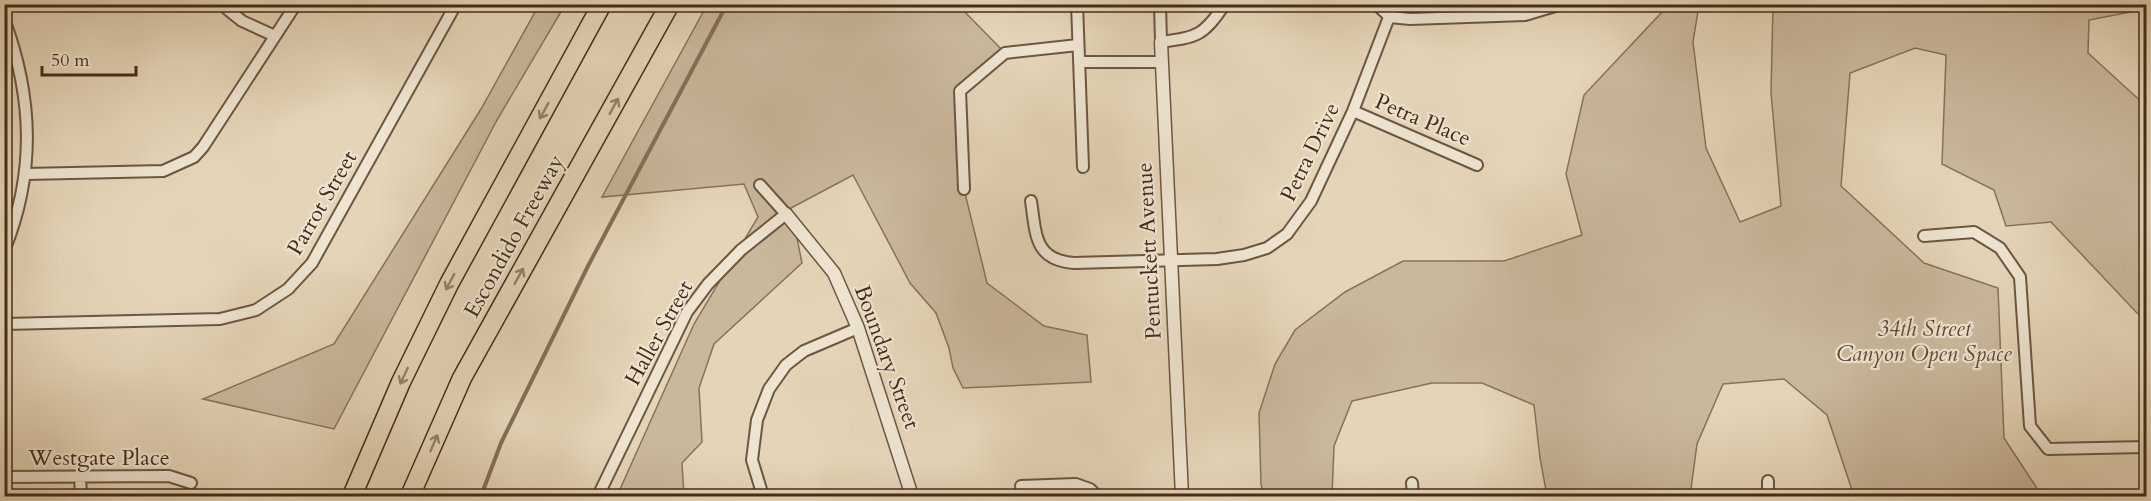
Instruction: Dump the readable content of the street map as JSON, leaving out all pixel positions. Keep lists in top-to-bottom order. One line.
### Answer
{"streets":{"highway":["Escondido Freeway"],"street":["Petra Place","Petra Drive","Parrot Street","Pentuckett Avenue","Haller Street","Boundary Street","Westgate Place"]},"crossings":[["Petra Place","Petra Drive"],["Petra Drive","Pentuckett Avenue"],["Haller Street","Boundary Street"]],"parks":["34th Street Canyon Open Space"],"scale_bar":"50 m"}
